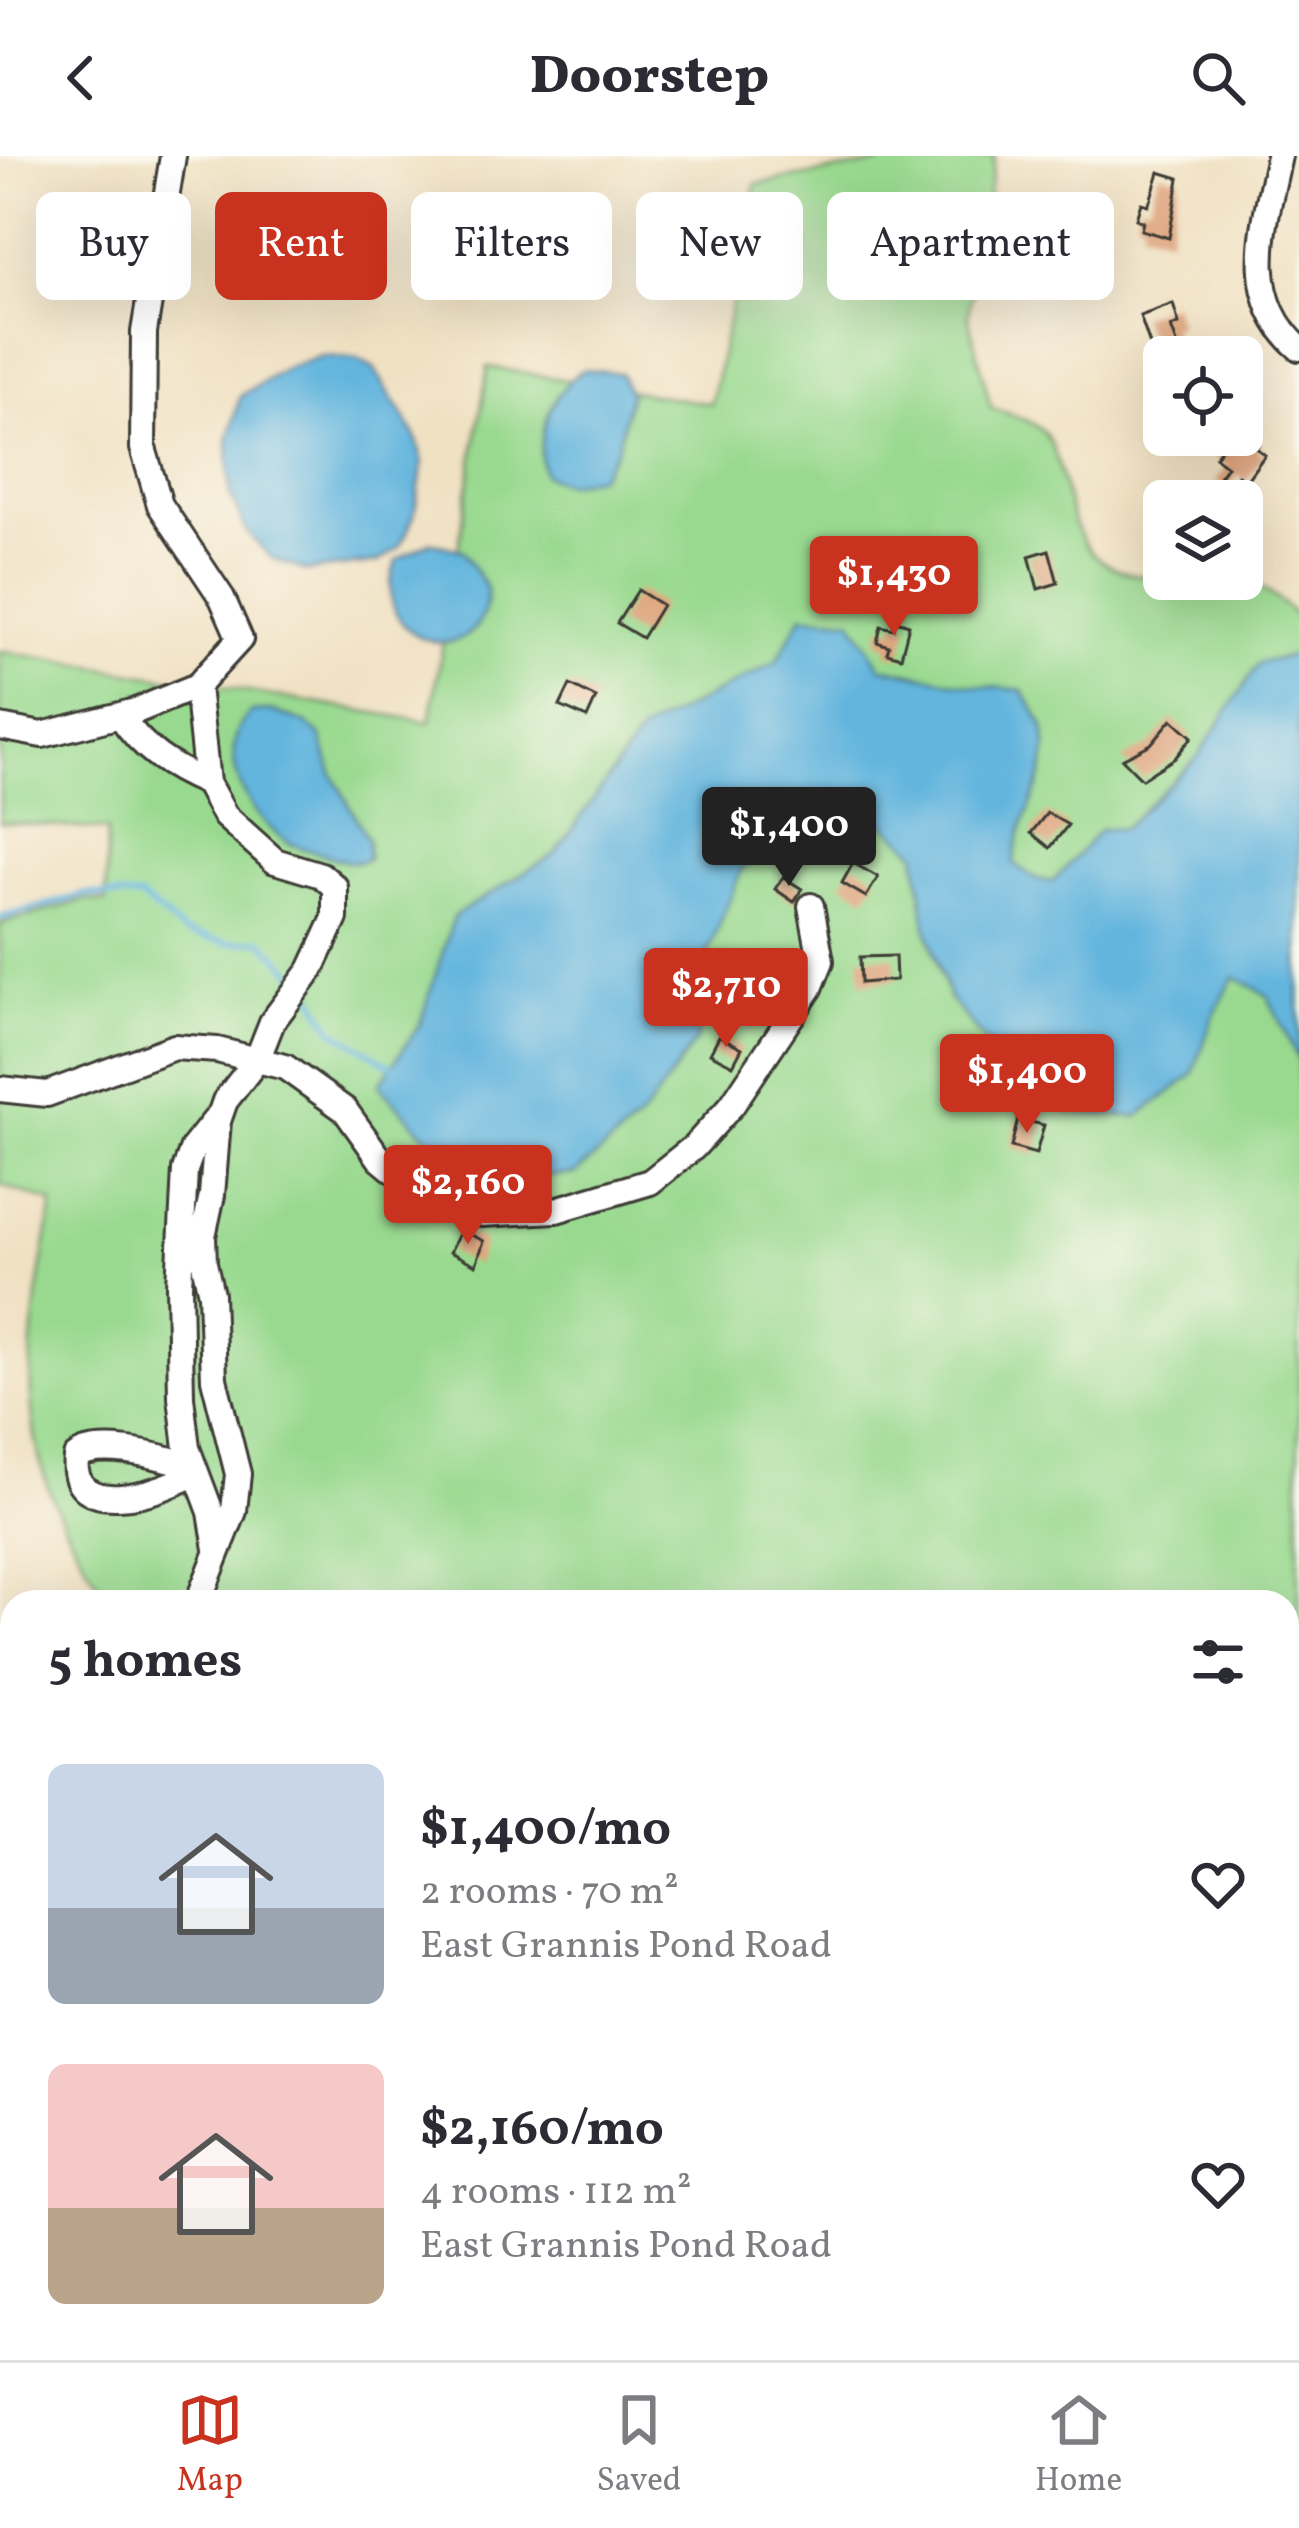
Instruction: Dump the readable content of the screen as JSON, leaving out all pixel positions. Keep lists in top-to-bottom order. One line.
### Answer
{"page":{"header":"Doorstep","chip":["Buy","Rent","Filters","New","Apartment"],"price":["$1,430","$1,400","$2,710","$1,400","$2,160"],"heading":"5 homes","list":[{"name":"$1,400/mo","note":"2 rooms · 70 m² · East Grannis Pond Road"},{"name":"$2,160/mo","note":"4 rooms · 112 m² · East Grannis Pond Road"}],"tabs":["Map","Saved","Home"]}}
